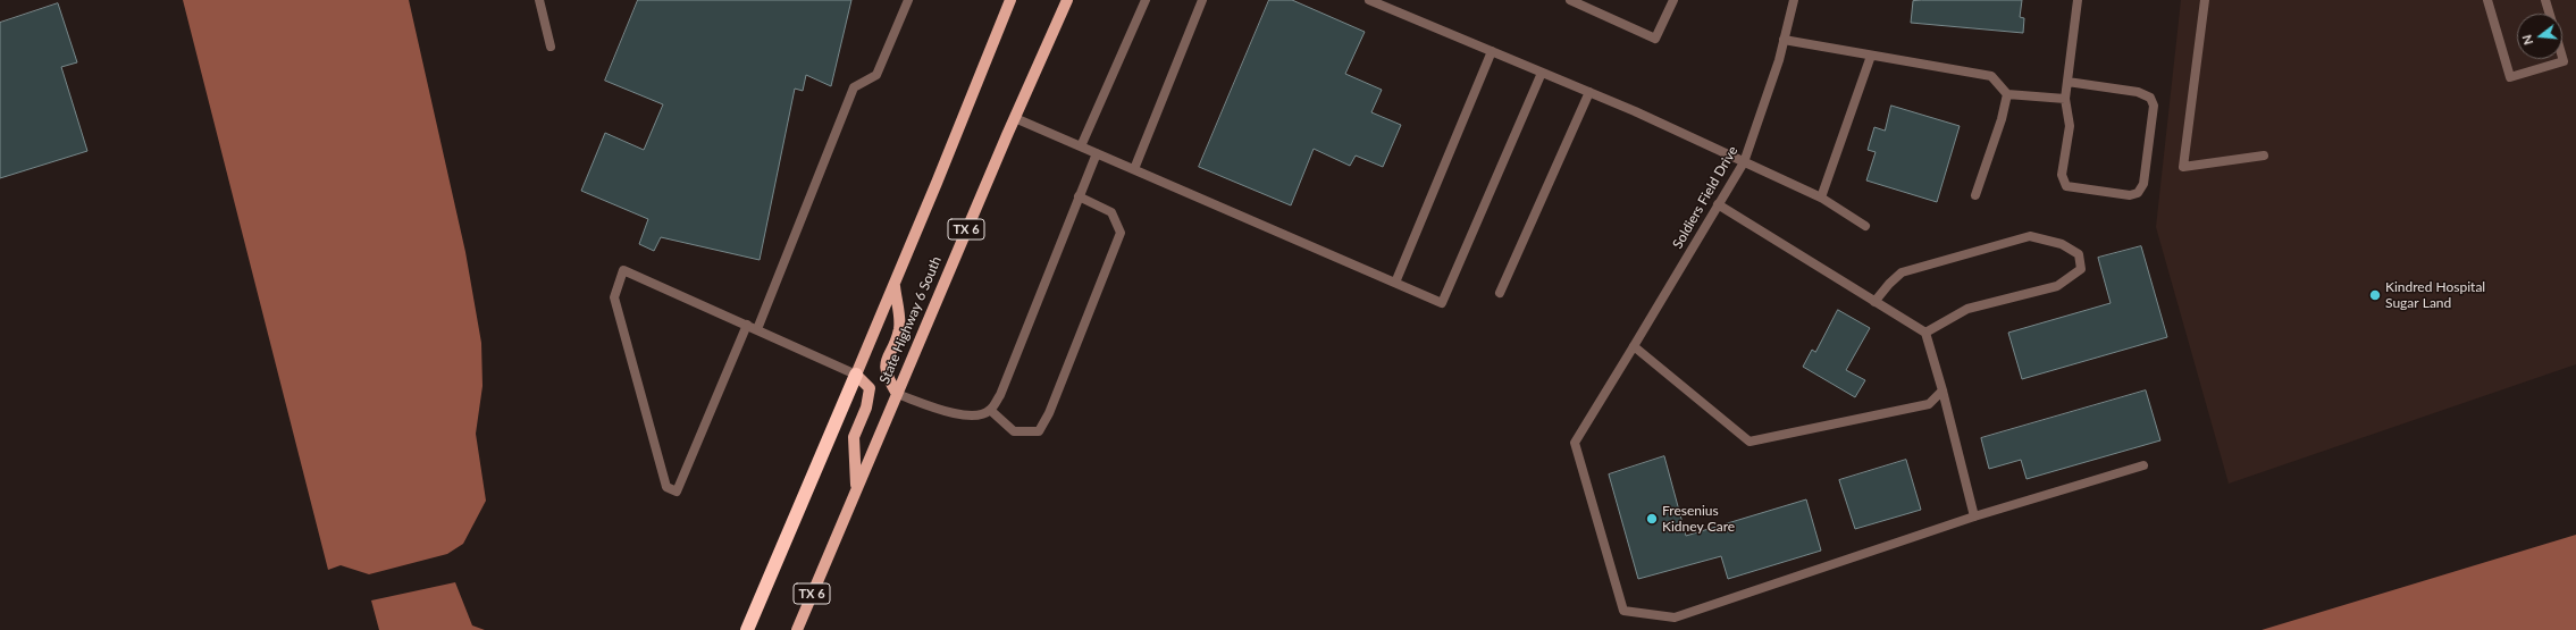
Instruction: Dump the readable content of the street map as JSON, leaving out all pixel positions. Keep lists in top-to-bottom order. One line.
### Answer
{"streets":{"main road":["TX 6","State Highway 6 South"],"street":["Soldiers Field Drive"]},"places":["Kindred Hospital Sugar Land","Fresenius Kidney Care"],"north":"left"}
